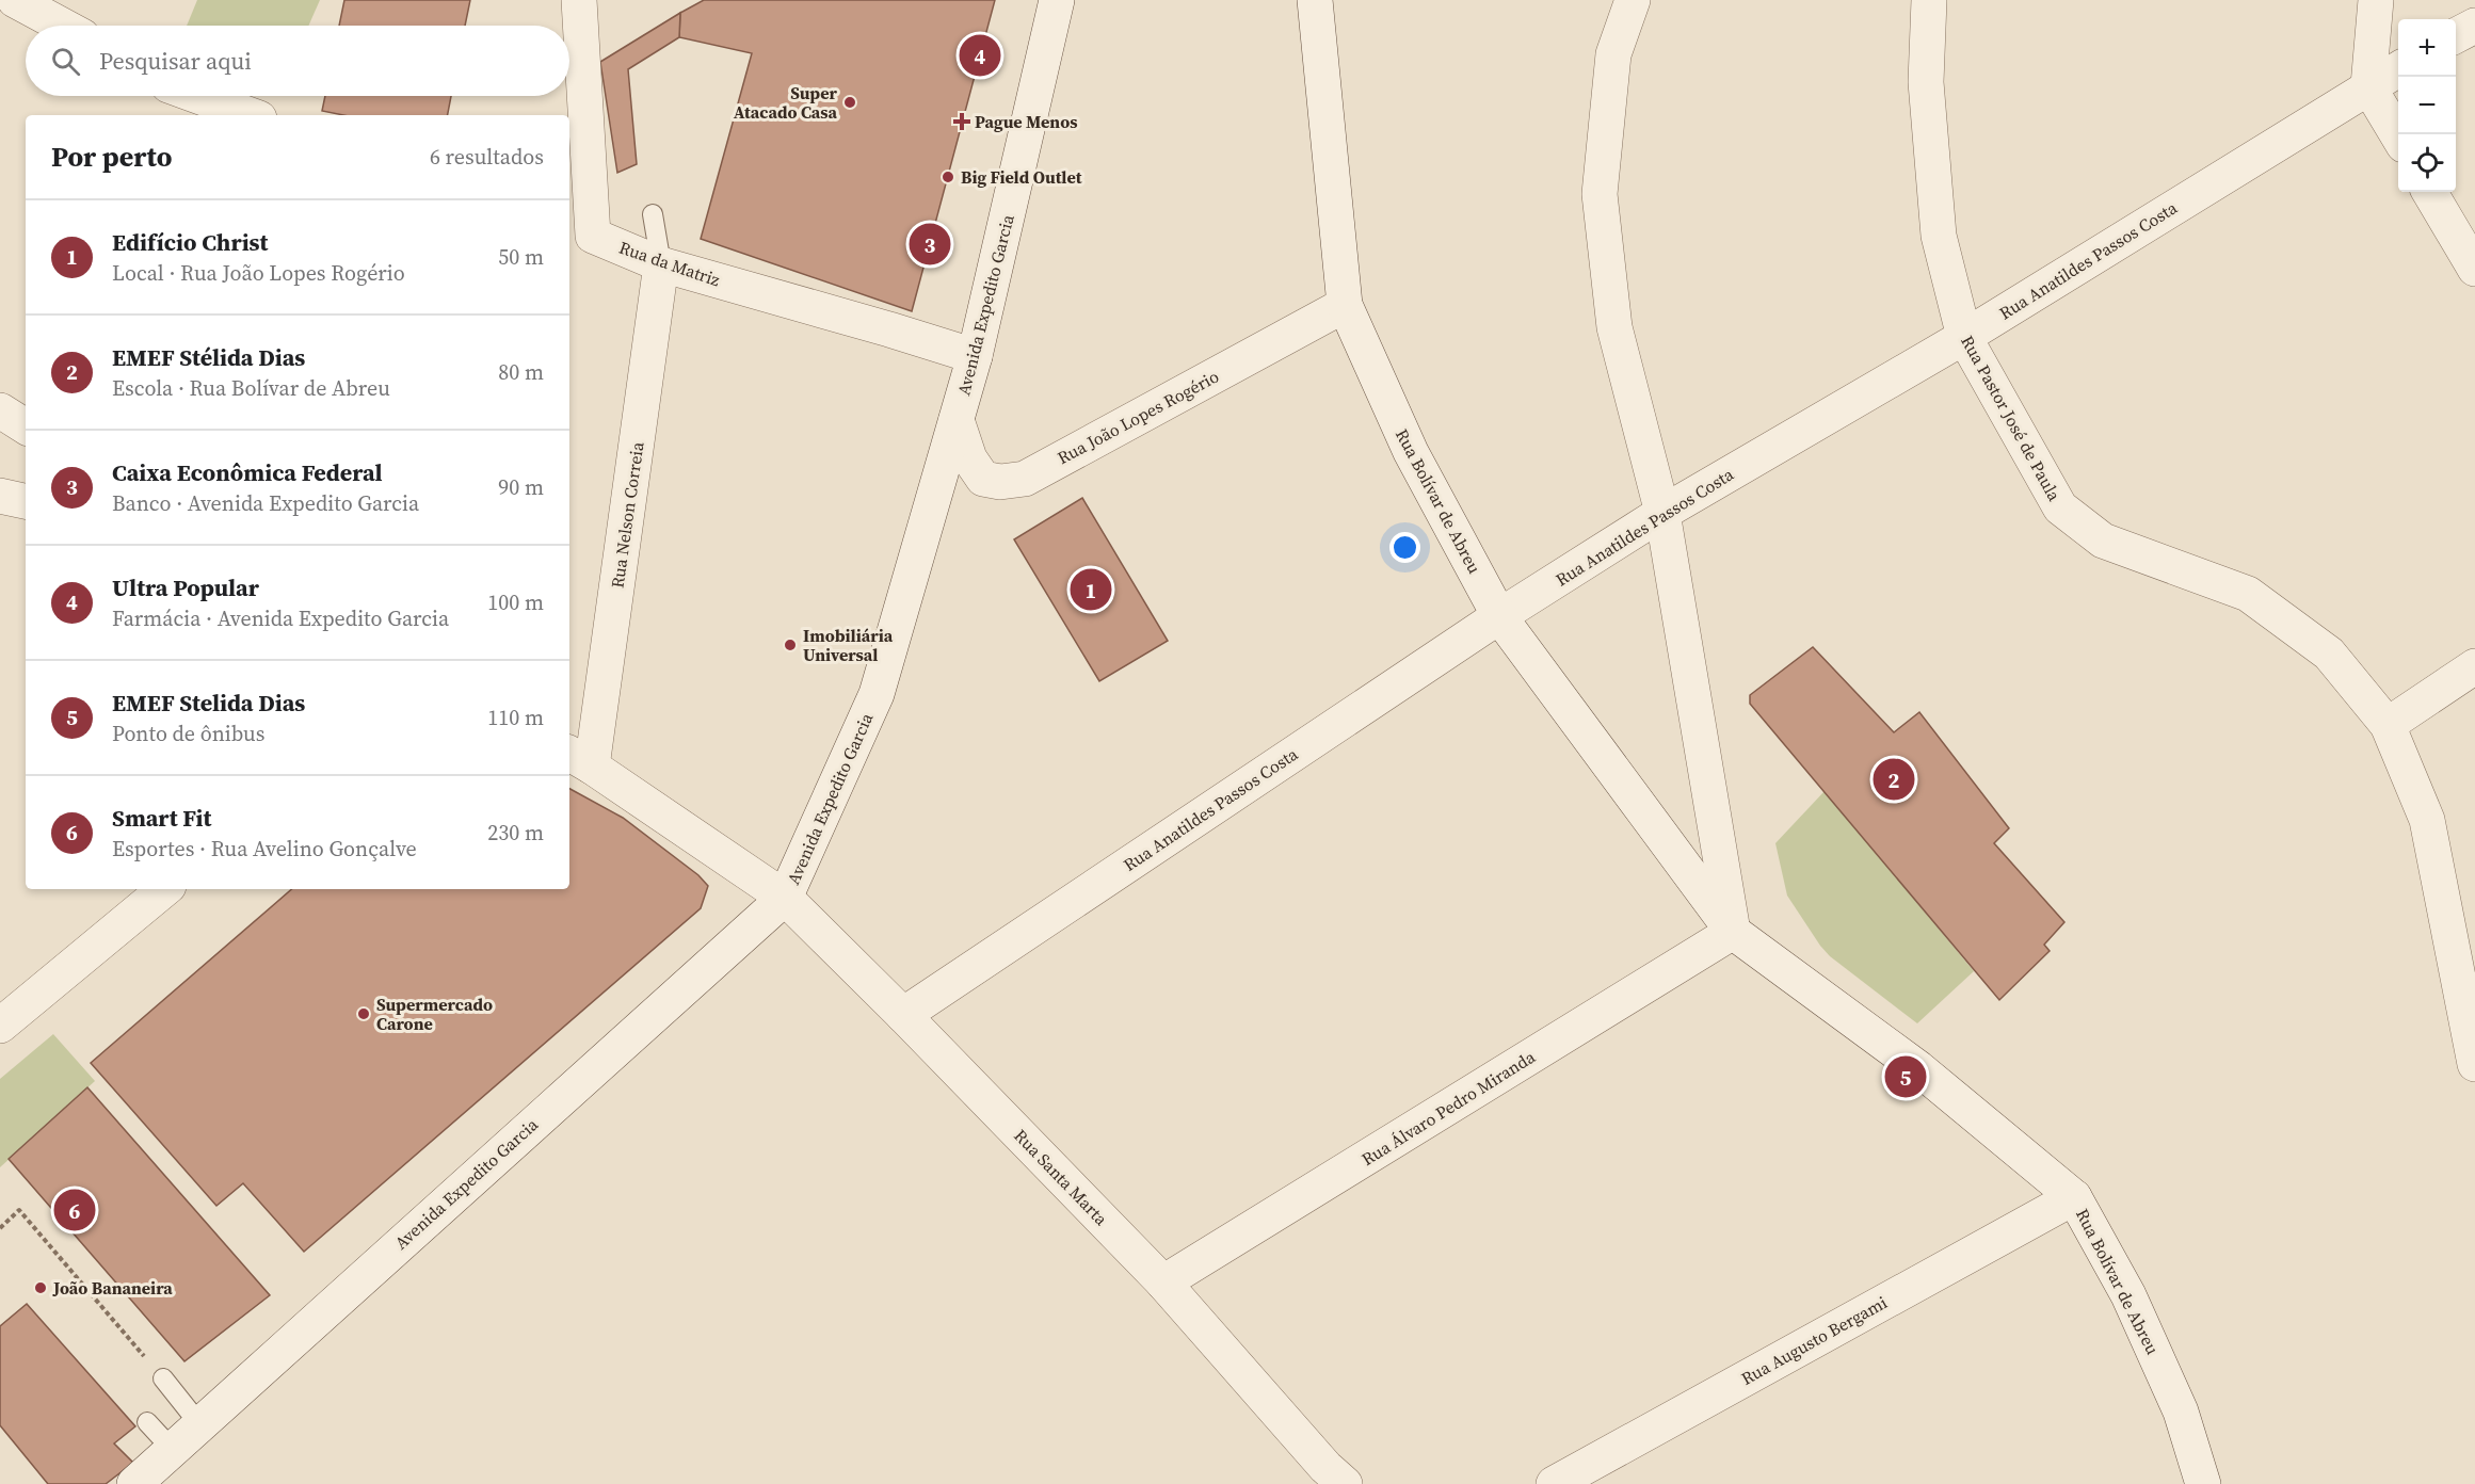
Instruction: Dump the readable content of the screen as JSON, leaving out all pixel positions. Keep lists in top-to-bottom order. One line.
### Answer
{"streets":{"street":["Rua Anatildes Passos Costa","Rua da Matriz","Avenida Expedito Garcia","Rua João Lopes Rogério","Rua Pastor José de Paula","Rua Bolívar de Abreu","Rua Nelson Correia","Rua Álvaro Pedro Miranda","Rua Santa Marta","Rua Augusto Bergami"]},"crossings":[["Rua Anatildes Passos Costa","Rua Pastor José de Paula"],["Rua Anatildes Passos Costa","Rua Bolívar de Abreu"],["Rua Anatildes Passos Costa","Rua Santa Marta"],["Rua da Matriz","Avenida Expedito Garcia"],["Rua da Matriz","Rua Nelson Correia"],["Avenida Expedito Garcia","Rua João Lopes Rogério"],["Avenida Expedito Garcia","Rua Santa Marta"],["Rua João Lopes Rogério","Rua Bolívar de Abreu"],["Rua Bolívar de Abreu","Rua Álvaro Pedro Miranda"],["Rua Bolívar de Abreu","Rua Augusto Bergami"],["Rua Nelson Correia","Rua Santa Marta"],["Rua Álvaro Pedro Miranda","Rua Santa Marta"]],"places":{"other":["Super Atacado Casa","Big Field Outlet","Imobiliária Universal","Supermercado Carone","João Bananeira"],"health":["Pague Menos"]},"page":{"map_buttons":["+","−"],"search":"Pesquisar aqui","pins":["4","3","1","2","5","6"],"heading":["Por perto","6 resultados"],"list":[{"mark":"1","name":"Edifício Christ","note":"Local · Rua João Lopes Rogério","value":"50 m"},{"mark":"2","name":"EMEF Stélida Dias","note":"Escola · Rua Bolívar de Abreu","value":"80 m"},{"mark":"3","name":"Caixa Econômica Federal","note":"Banco · Avenida Expedito Garcia","value":"90 m"},{"mark":"4","name":"Ultra Popular","note":"Farmácia · Avenida Expedito Garcia","value":"100 m"},{"mark":"5","name":"EMEF Stelida Dias","note":"Ponto de ônibus","value":"110 m"},{"mark":"6","name":"Smart Fit","note":"Esportes · Rua Avelino Gonçalve","value":"230 m"}]}}
